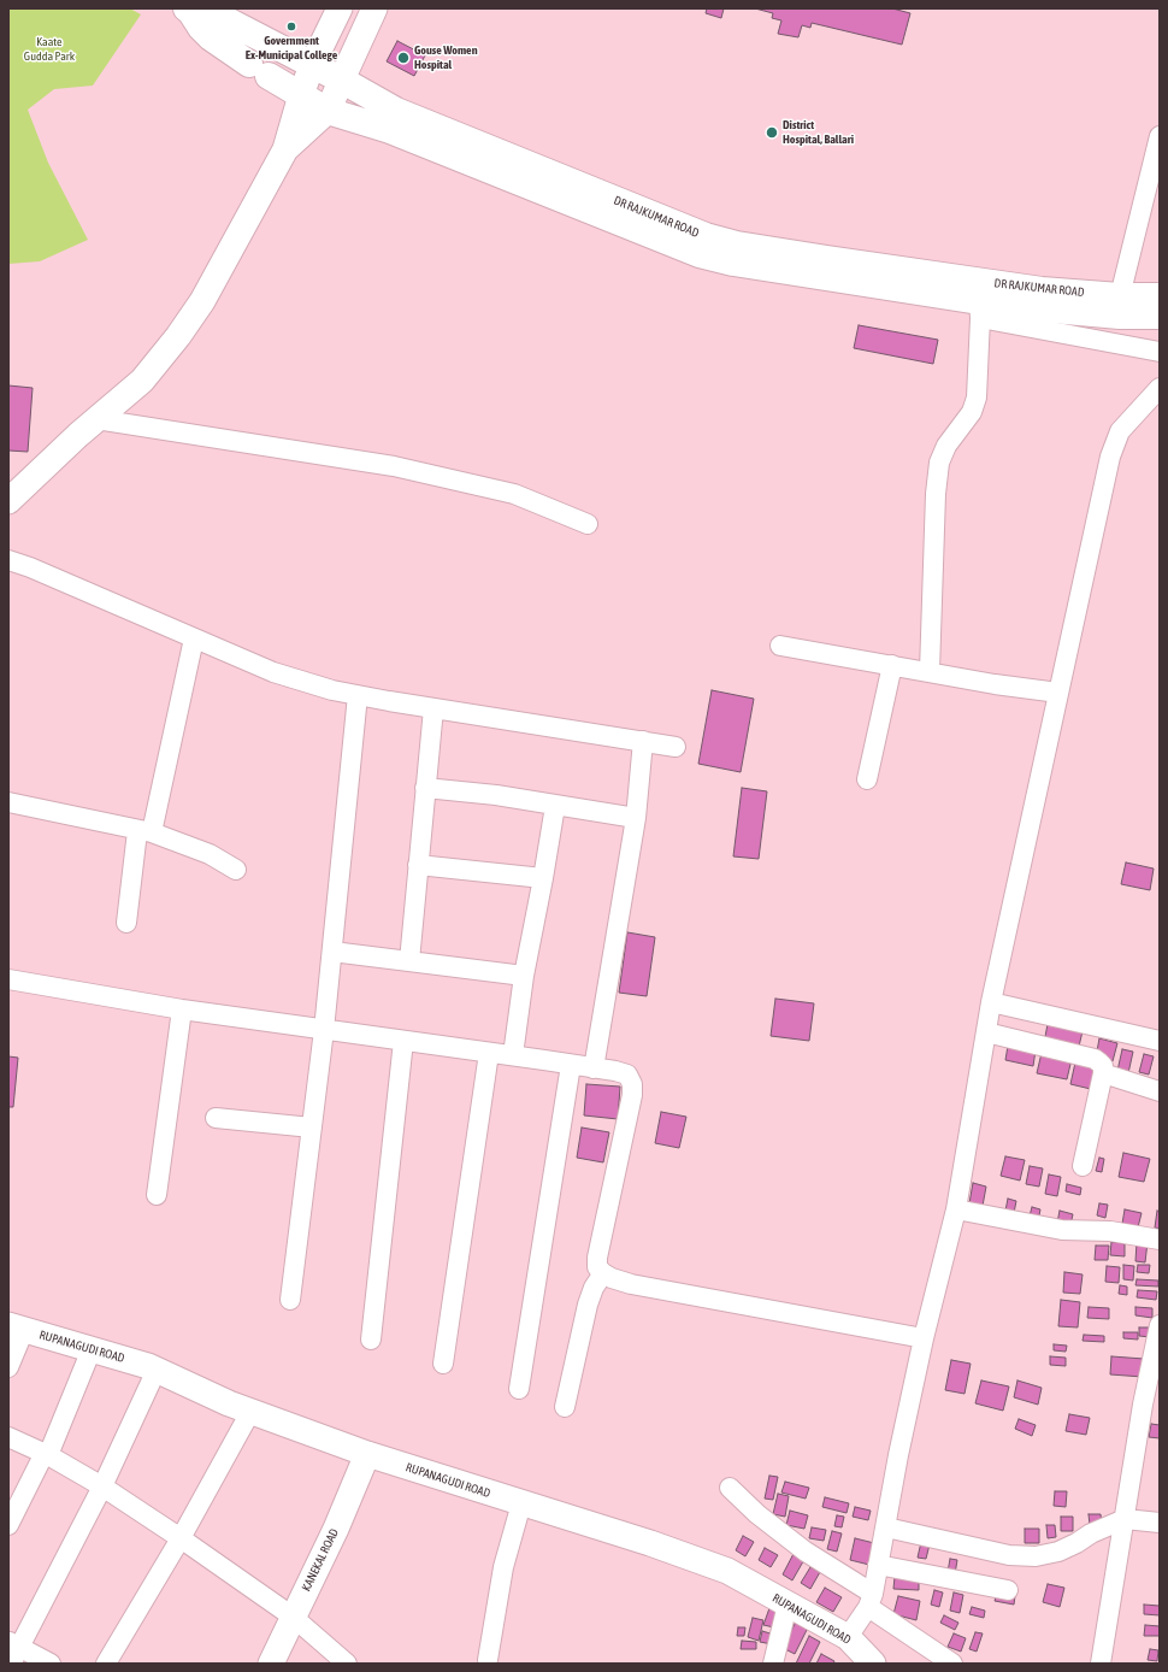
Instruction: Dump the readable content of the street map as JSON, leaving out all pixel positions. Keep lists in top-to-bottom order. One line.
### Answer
{"streets":{"highway":["DR RAJKUMAR ROAD"],"main road":["RUPANAGUDI ROAD","KANEKAL ROAD"]},"crossings":[["RUPANAGUDI ROAD","KANEKAL ROAD"]],"parks":["Kaate Gudda Park"],"places":["Government Ex-Municipal College","Gouse Women Hospital","District Hospital, Ballari"]}
